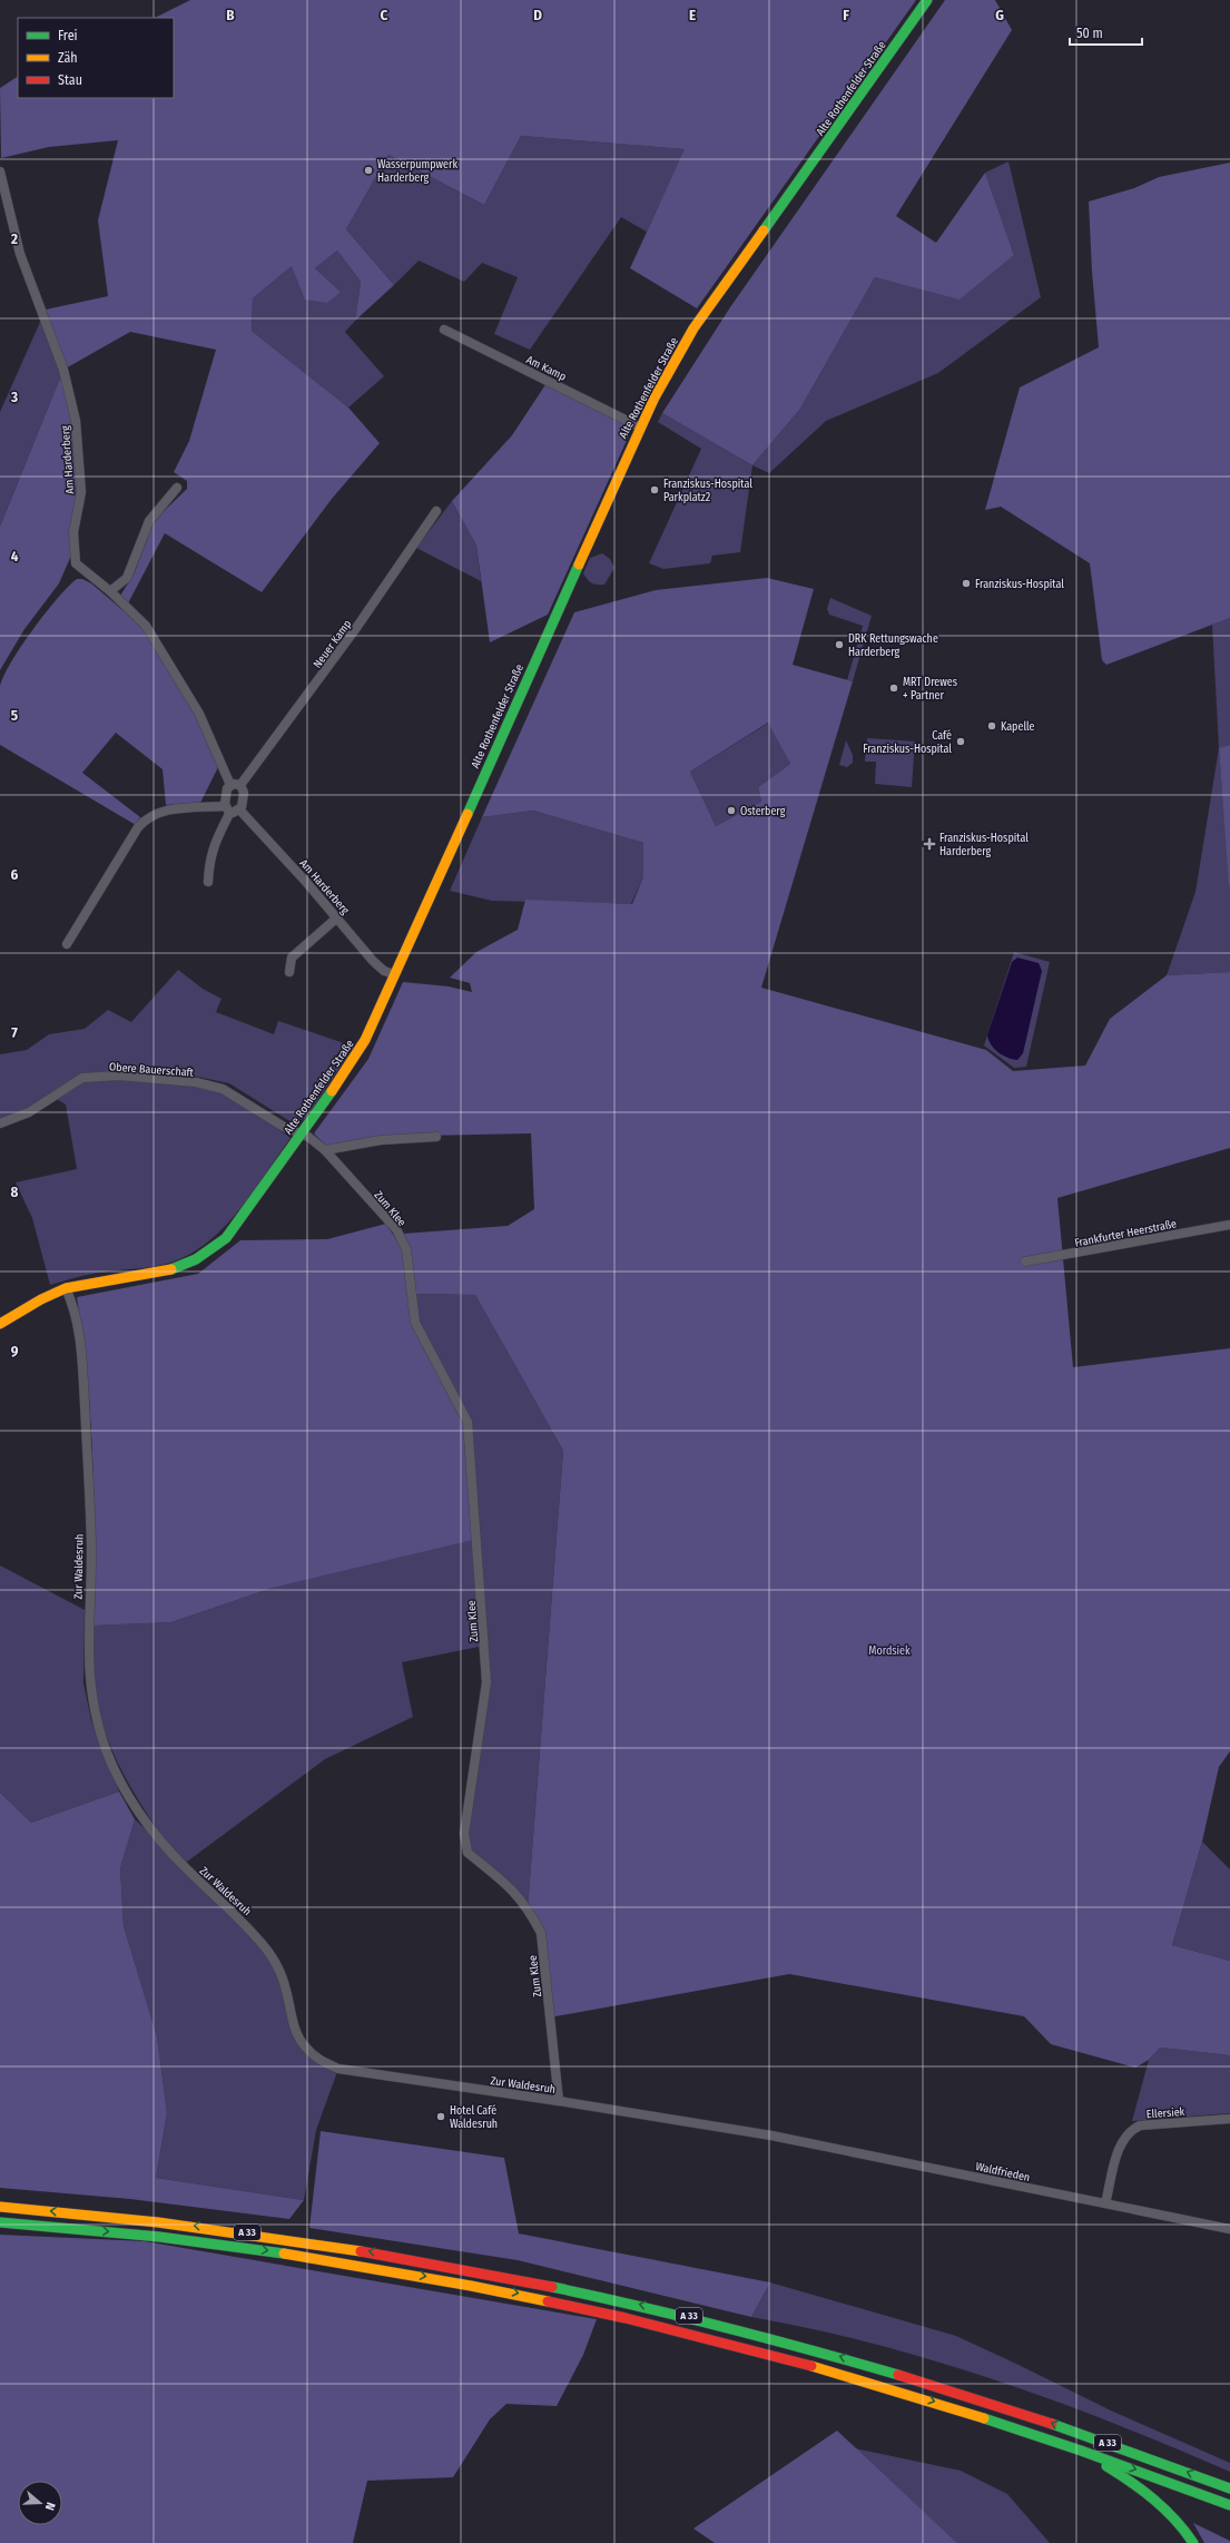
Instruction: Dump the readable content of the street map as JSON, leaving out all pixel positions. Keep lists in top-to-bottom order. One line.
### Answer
{"streets":{"main road":["Alte Rothenfelder Straße","A 33"],"street":["Am Kamp","Am Harderberg","Neuer Kamp","Obere Bauerschaft","Zum Klee","Frankfurter Heerstraße","Zur Waldesruh","Ellersiek","Waldfrieden"]},"crossings":[["Alte Rothenfelder Straße","Am Kamp"],["Alte Rothenfelder Straße","Am Harderberg"],["Alte Rothenfelder Straße","Obere Bauerschaft"],["Alte Rothenfelder Straße","Zum Klee"],["Alte Rothenfelder Straße","Zur Waldesruh"],["Obere Bauerschaft","Zum Klee"],["Zum Klee","Zur Waldesruh"],["Zur Waldesruh","Waldfrieden"],["Ellersiek","Waldfrieden"]],"parks":["Mordsiek"],"places":{"other":["Wasserpumpwerk Harderberg","Franziskus-Hospital Parkplatz2","Franziskus-Hospital","DRK Rettungswache Harderberg","MRT Drewes + Partner","Kapelle","Café Franziskus-Hospital","Osterberg","Hotel Café Waldesruh"],"health":["Franziskus-Hospital Harderberg"]},"legend":["Frei","Zäh","Stau"],"scale_bar":"50 m","north":"right","grid":{"columns":["B","C","D","E","F","G"],"rows":["2","3","4","5","6","7","8","9"]}}
